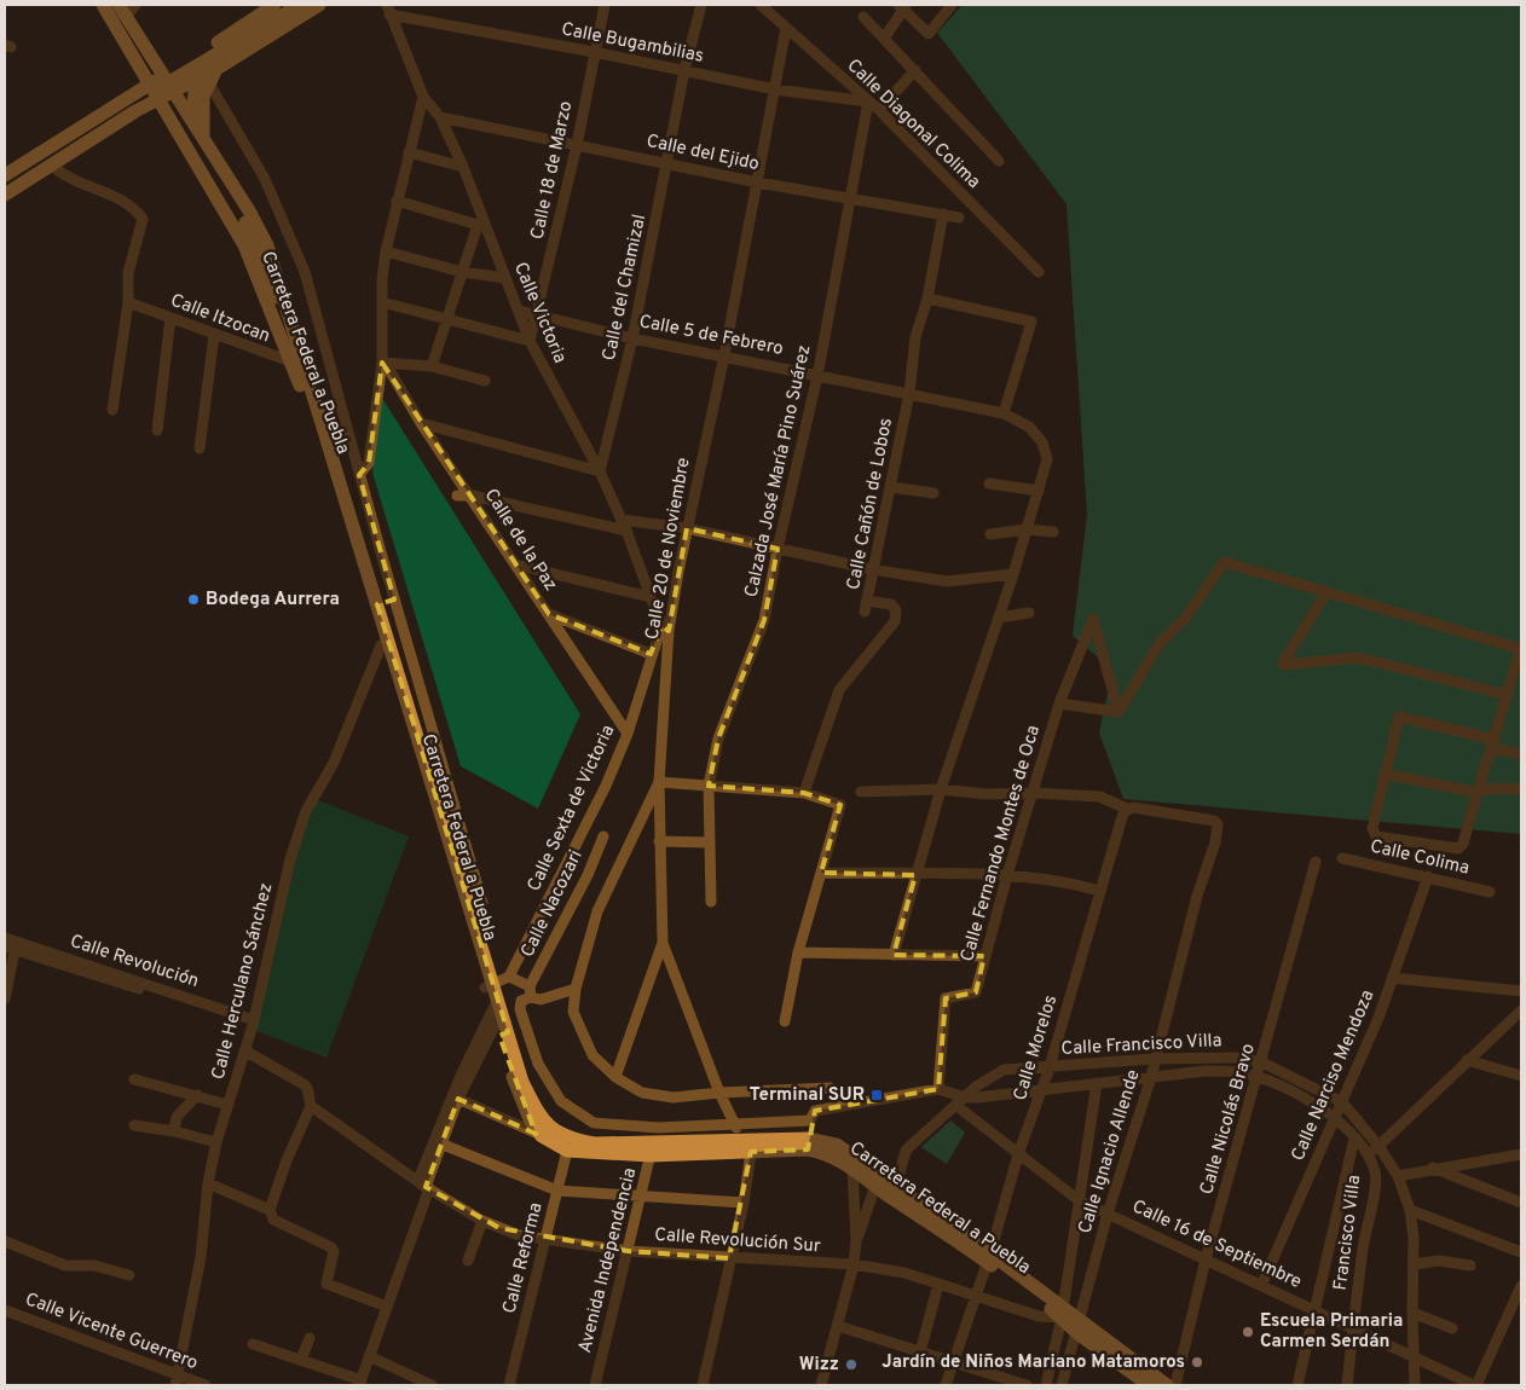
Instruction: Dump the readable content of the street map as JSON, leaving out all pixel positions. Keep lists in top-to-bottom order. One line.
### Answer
{"streets":{"main road":["Carretera Federal a Puebla"],"street":["Calle Bugambilias","Calle Diagonal Colima","Calle del Ejido","Calle 18 de Marzo","Calle del Chamizal","Calle Victoria","Calle Itzocan","Calle 5 de Febrero","Calzada José María Pino Suárez","Calle Cañón de Lobos","Calle de la Paz","Calle 20 de Noviembre","Calle Sexta de Victoria","Calle Fernando Montes de Oca","Calle Colima","Calle Nacozari","Calle Revolución","Calle Herculano Sánchez","Calle Francisco Villa","Calle Morelos","Calle Narciso Mendoza","Calle Nicolás Bravo","Calle Ignacio Allende","Francisco Villa","Calle Revolución Sur","Calle 16 de Septiembre","Calle Reforma","Avenida Independencia","Calle Vicente Guerrero"]},"crossings":[["Calle Bugambilias","Calle Diagonal Colima"],["Calle Bugambilias","Calle 18 de Marzo"],["Calle Bugambilias","Calle del Chamizal"],["Calle Bugambilias","Calle Victoria"],["Calle Bugambilias","Calzada José María Pino Suárez"],["Calle Bugambilias","Calle 20 de Noviembre"],["Calle Diagonal Colima","Calzada José María Pino Suárez"],["Calle Diagonal Colima","Calle 20 de Noviembre"],["Calle del Ejido","Calle 18 de Marzo"],["Calle del Ejido","Calle del Chamizal"],["Calle del Ejido","Calle Victoria"],["Calle del Ejido","Calzada José María Pino Suárez"],["Calle del Ejido","Calle Cañón de Lobos"],["Calle del Ejido","Calle 20 de Noviembre"],["Calle 18 de Marzo","Calle Victoria"],["Calle 18 de Marzo","Calle 5 de Febrero"],["Calle del Chamizal","Calle Victoria"],["Calle del Chamizal","Calle 5 de Febrero"],["Calle Victoria","Calle 5 de Febrero"],["Calle Victoria","Calle 20 de Noviembre"],["Calle Victoria","Calle Sexta de Victoria"],["Calle Itzocan","Carretera Federal a Puebla"],["Calle 5 de Febrero","Calzada José María Pino Suárez"],["Calle 5 de Febrero","Calle Cañón de Lobos"],["Calle 5 de Febrero","Calle 20 de Noviembre"],["Carretera Federal a Puebla","Calle 20 de Noviembre"],["Carretera Federal a Puebla","Calle Herculano Sánchez"],["Carretera Federal a Puebla","Calle Francisco Villa"],["Carretera Federal a Puebla","Calle Morelos"],["Carretera Federal a Puebla","Calle Ignacio Allende"],["Carretera Federal a Puebla","Calle Revolución Sur"],["Carretera Federal a Puebla","Calle Reforma"],["Carretera Federal a Puebla","Avenida Independencia"],["Calle de la Paz","Calle Sexta de Victoria"],["Calle 20 de Noviembre","Calle Sexta de Victoria"],["Calle 20 de Noviembre","Calle Nacozari"],["Calle Colima","Calle Narciso Mendoza"],["Calle Revolución","Calle Herculano Sánchez"],["Calle Herculano Sánchez","Calle Vicente Guerrero"],["Calle Francisco Villa","Calle Morelos"],["Calle Francisco Villa","Calle Narciso Mendoza"],["Calle Francisco Villa","Calle Nicolás Bravo"],["Calle Francisco Villa","Calle Ignacio Allende"],["Calle Francisco Villa","Francisco Villa"],["Calle Francisco Villa","Calle 16 de Septiembre"],["Calle Morelos","Calle Ignacio Allende"],["Calle Morelos","Calle Revolución Sur"],["Calle Morelos","Calle 16 de Septiembre"],["Calle Narciso Mendoza","Calle 16 de Septiembre"],["Calle Nicolás Bravo","Calle 16 de Septiembre"],["Calle Ignacio Allende","Calle 16 de Septiembre"],["Francisco Villa","Calle 16 de Septiembre"],["Calle Revolución Sur","Calle Reforma"],["Calle Revolución Sur","Avenida Independencia"]],"places":{"other":["Bodega Aurrera","Escuela Primaria Carmen Serdán","Jardín de Niños Mariano Matamoros","Wizz"],"transit":["Terminal SUR"]}}
